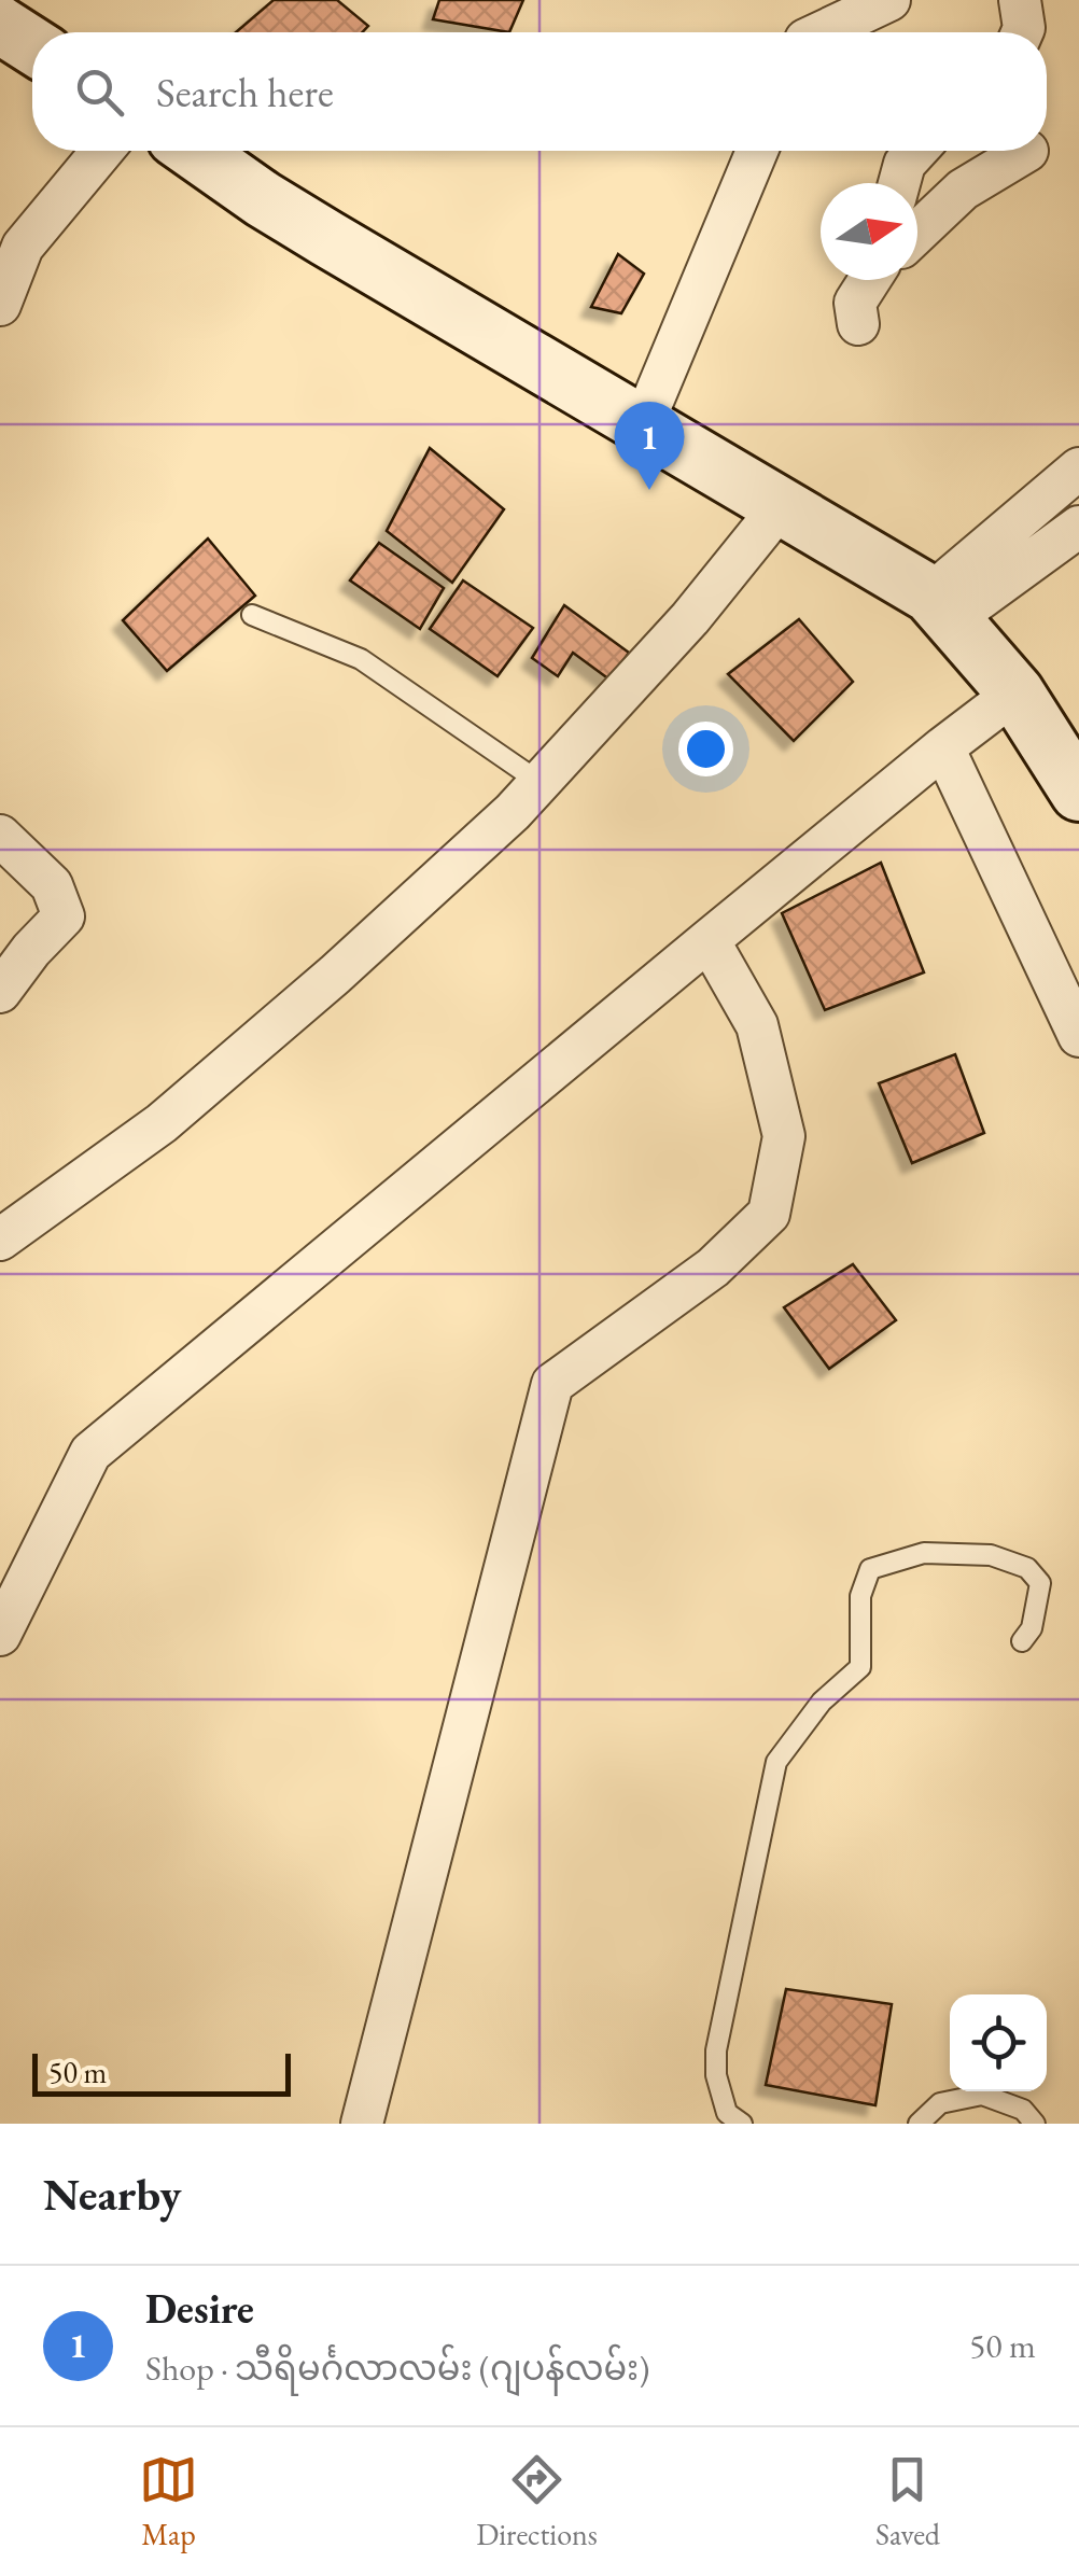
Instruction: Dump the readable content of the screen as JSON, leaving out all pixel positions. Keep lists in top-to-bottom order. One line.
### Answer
{"scale_bar":"50 m","north":"right","page":{"search":"Search here","pins":"1","scale":"50 m","heading":"Nearby","list":[{"mark":"1","name":"Desire","note":"Shop · သီရိမင်္ဂလာလမ်း (ဂျပန်လမ်း)","value":"50 m"}],"nav":["Map","Directions","Saved"]}}
